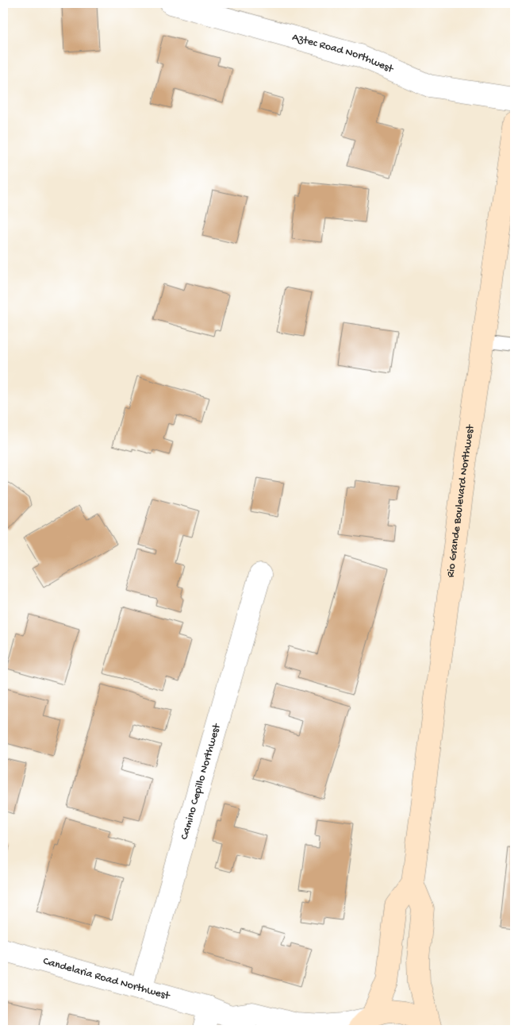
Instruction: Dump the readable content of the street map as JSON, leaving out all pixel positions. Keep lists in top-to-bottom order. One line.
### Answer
{"streets":{"main road":["Rio Grande Boulevard Northwest"],"street":["Aztec Road Northwest","Camino Cepillo Northwest","Candelaria Road Northwest"]},"crossings":[["Camino Cepillo Northwest","Candelaria Road Northwest"]]}
